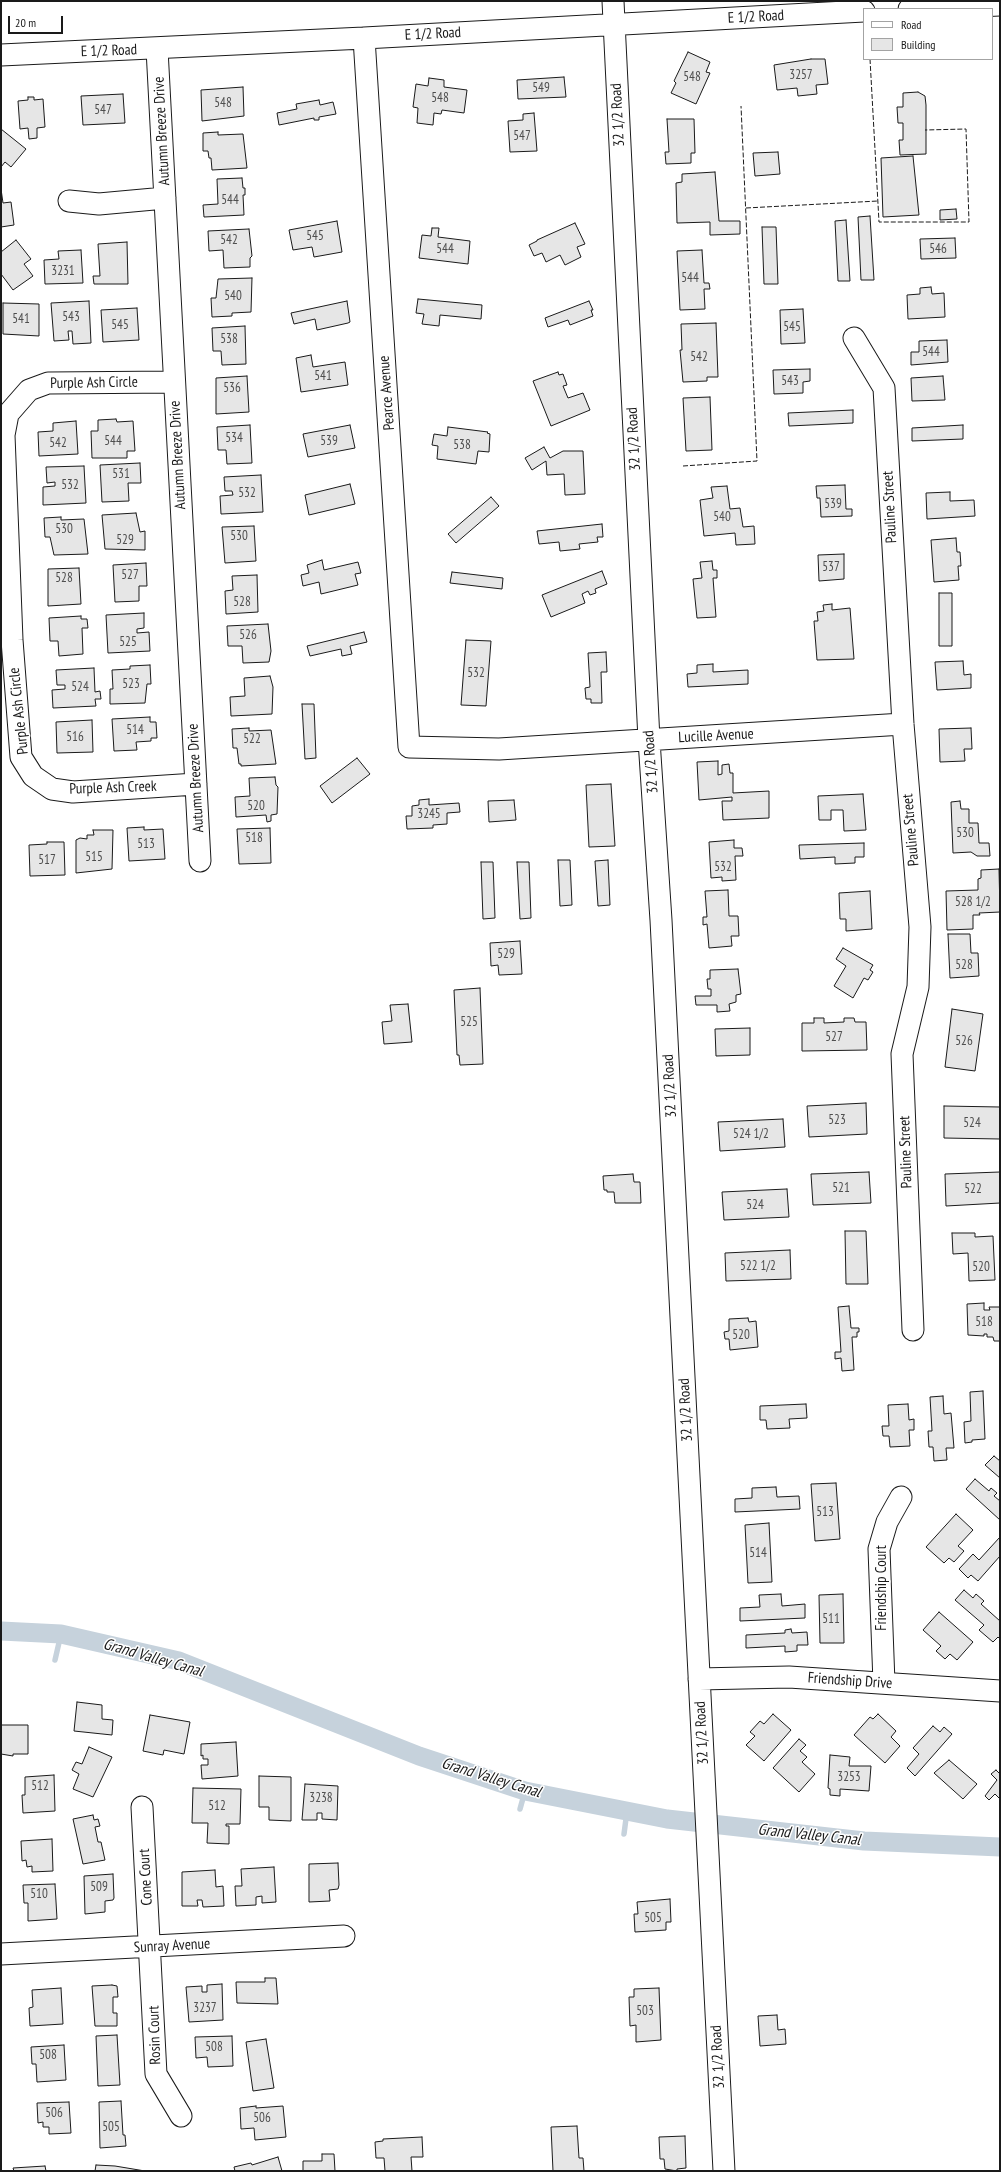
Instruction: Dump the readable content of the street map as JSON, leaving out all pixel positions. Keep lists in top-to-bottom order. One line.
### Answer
{"streets":{"street":["E 1/2 Road","32 1/2 Road","Autumn Breeze Drive","Purple Ash Circle","Pearce Avenue","Pauline Street","Lucille Avenue","Purple Ash Creek","Friendship Court","Friendship Drive","Cone Court","Sunray Avenue","Rosin Court"]},"crossings":[["E 1/2 Road","32 1/2 Road"],["E 1/2 Road","Autumn Breeze Drive"],["E 1/2 Road","Pearce Avenue"],["32 1/2 Road","Lucille Avenue"],["32 1/2 Road","Friendship Drive"],["Autumn Breeze Drive","Purple Ash Circle"],["Autumn Breeze Drive","Purple Ash Creek"],["Purple Ash Circle","Purple Ash Creek"],["Pearce Avenue","Lucille Avenue"],["Pauline Street","Lucille Avenue"],["Friendship Court","Friendship Drive"],["Cone Court","Sunray Avenue"],["Cone Court","Rosin Court"],["Sunray Avenue","Rosin Court"]],"water":["Grand Valley Canal"],"house_numbers":["3257","548","549","548","548","547","547","544","545","542","544","546","3231","544","540","543","541","545","545","538","544","542","541","543","536","534","544","539","542","538","531","532","532","539","540","530","530","529","537","527","528","528","526","525","532","523","524","514","516","522","520","3245","530","518","513","515","517","532","528 1/2","529","528","525","527","526","523","524","524 1/2","521","522","524","522 1/2","520","518","520","513","514","511","3253","512","3238","512","509","510","505","3237","503","508","508","506","506","505"],"legend":["Road","Building"],"scale_bar":"20 m"}
